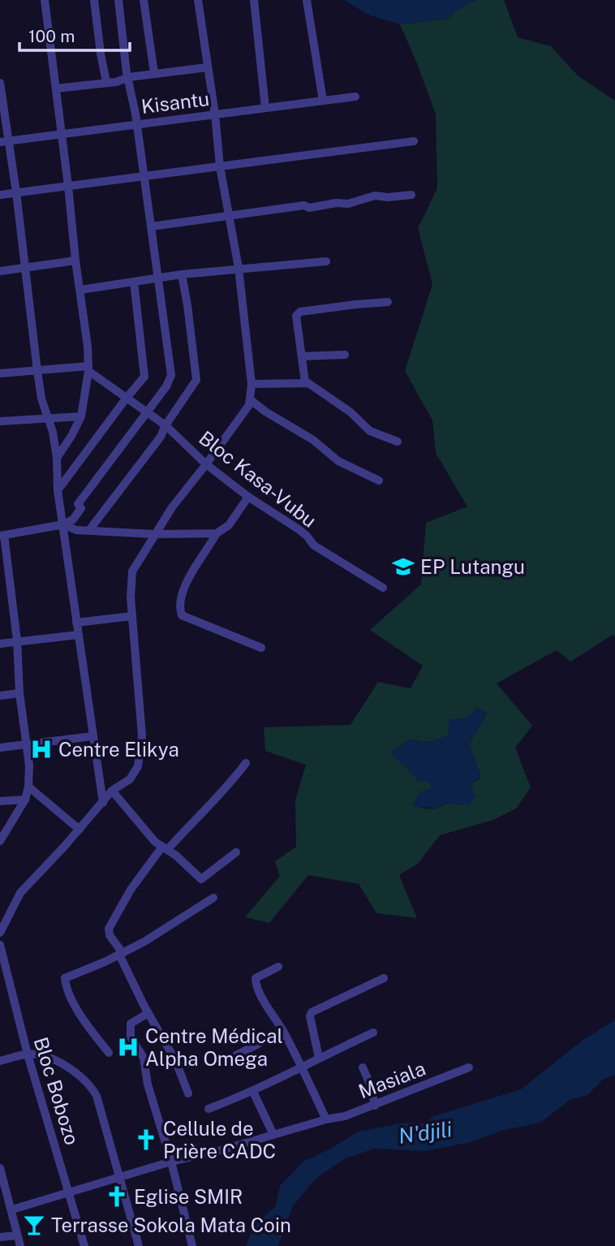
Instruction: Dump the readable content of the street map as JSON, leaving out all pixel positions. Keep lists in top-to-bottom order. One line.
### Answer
{"streets":{"street":["Kisantu","Bloc Kasa-Vubu","Masiala","Bloc Bobozo"]},"crossings":[["Masiala","Bloc Bobozo"]],"water":["N'djili"],"places":{"school or university":["EP Lutangu"],"hospital":["Centre Elikya","Centre Médical Alpha Omega"],"church":["Cellule de Prière CADC","Eglise SMIR"],"bar":["Terrasse Sokola Mata Coin"]},"scale_bar":"100 m"}
